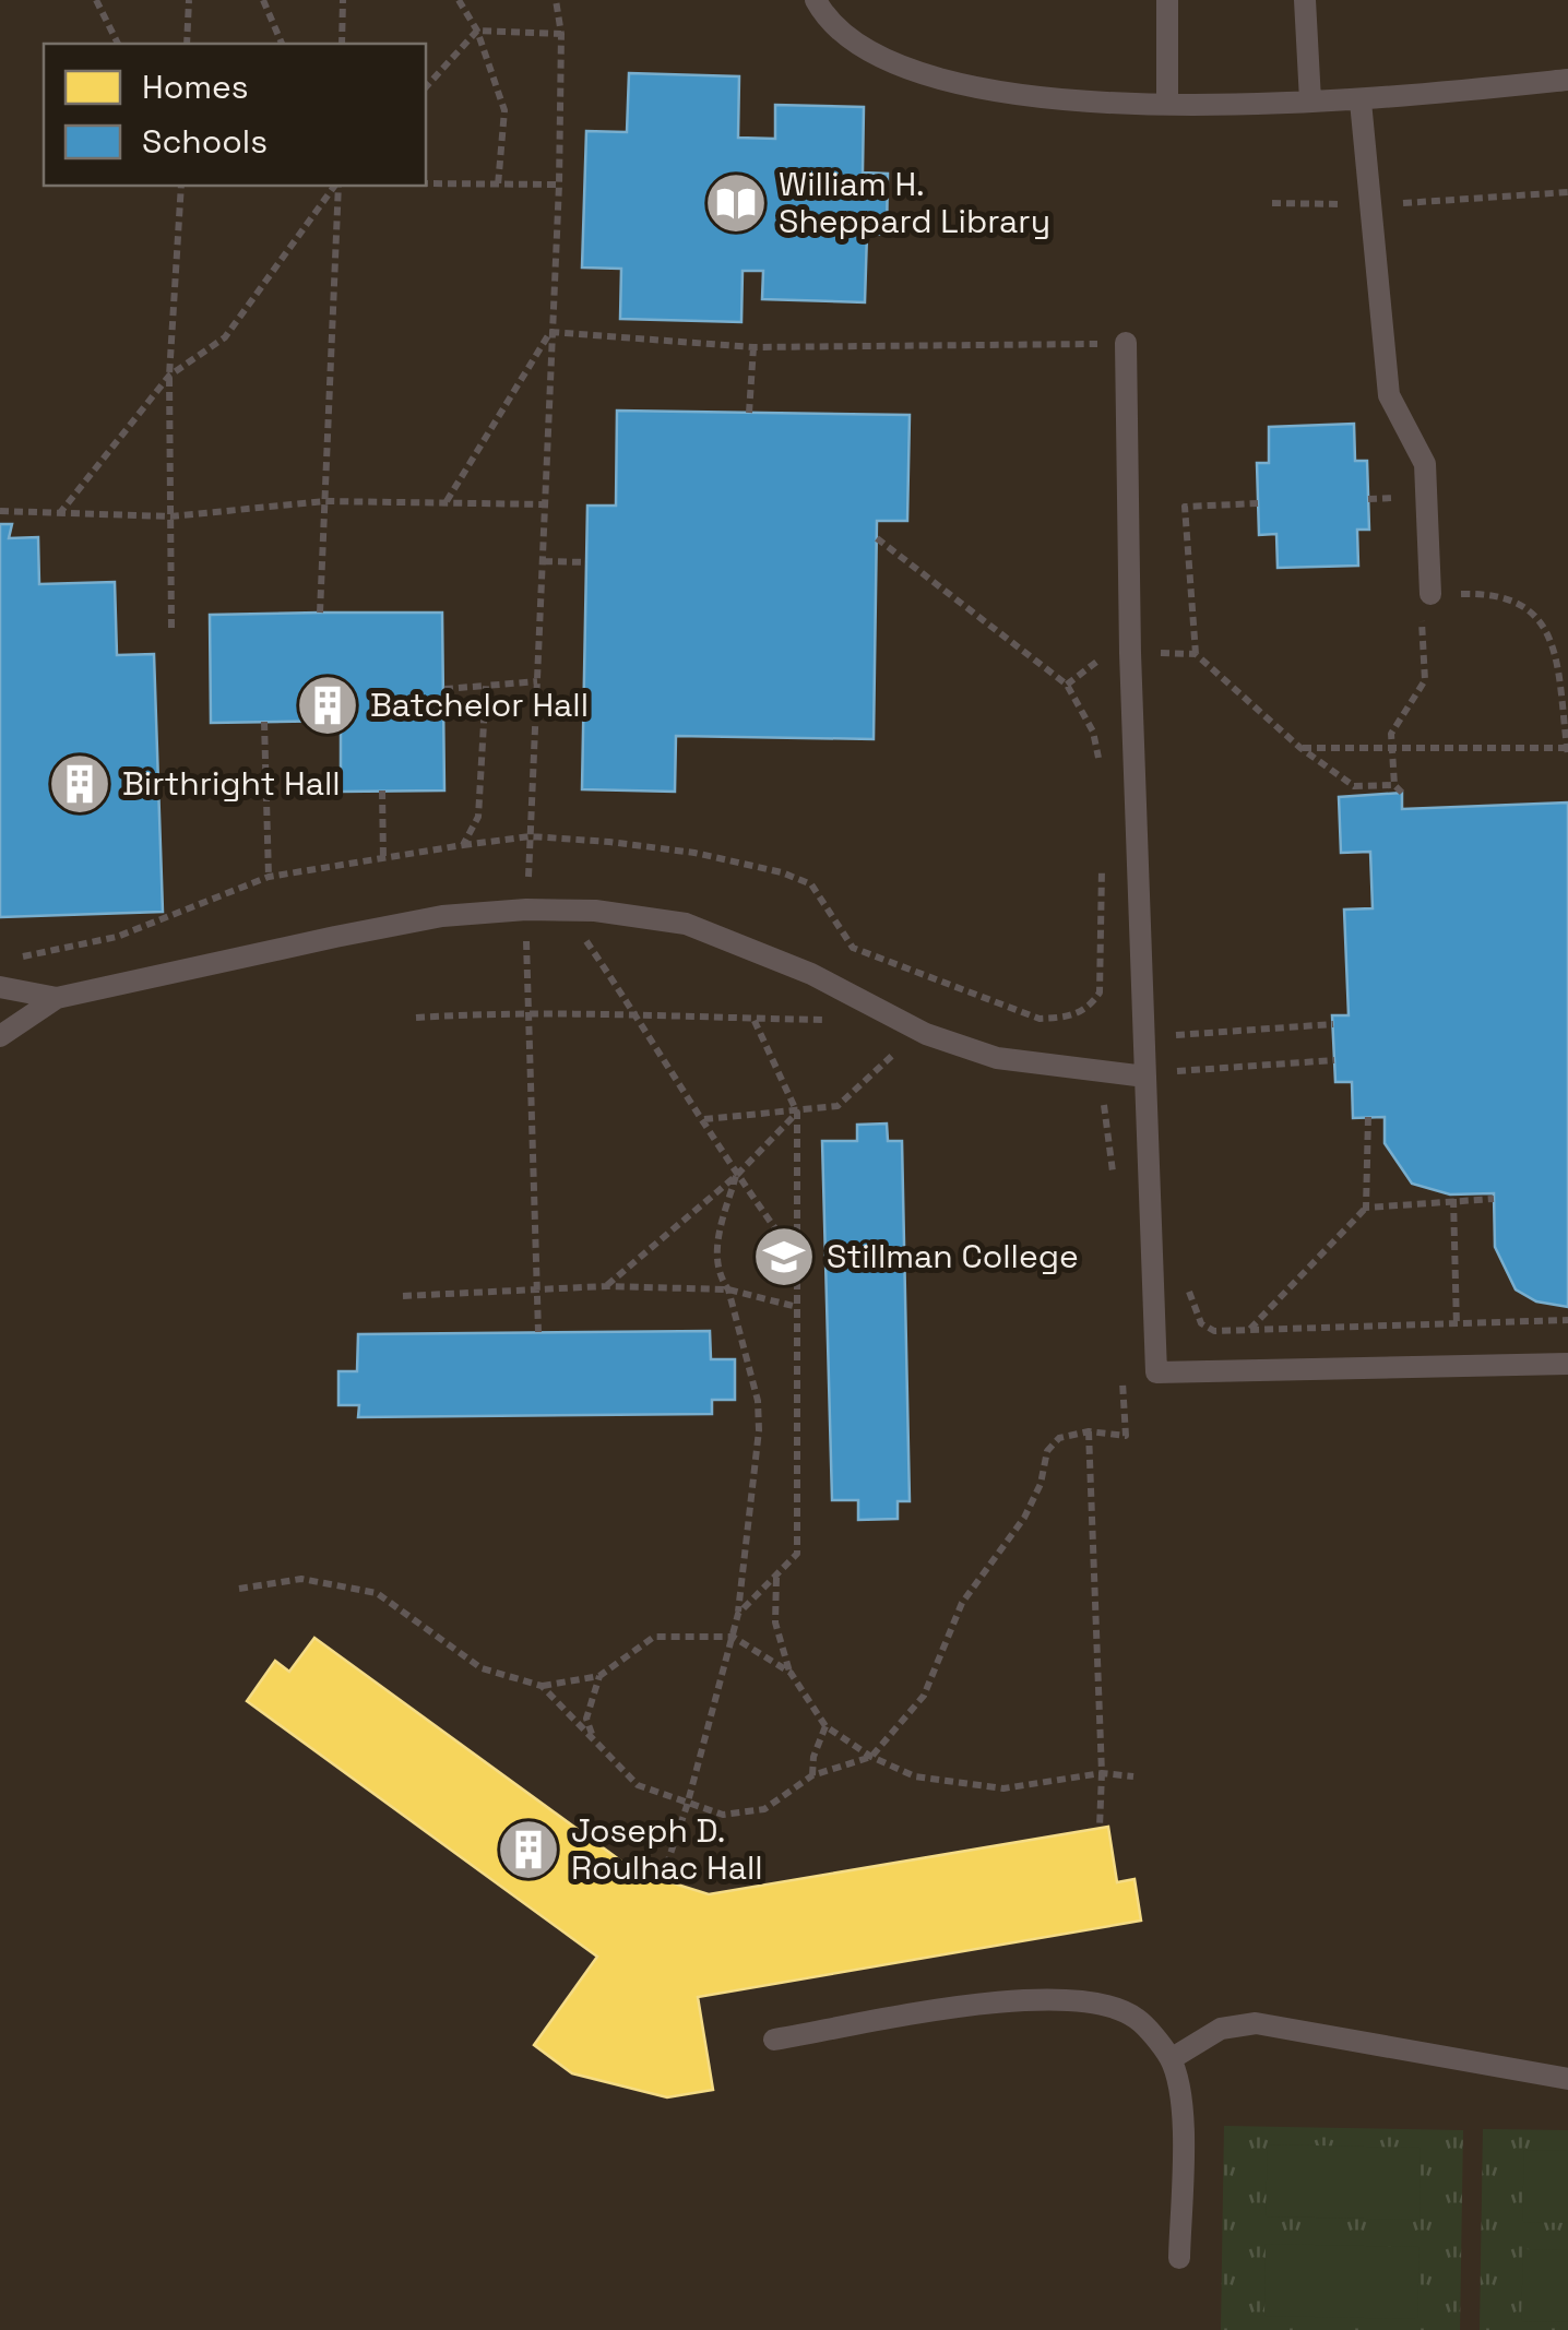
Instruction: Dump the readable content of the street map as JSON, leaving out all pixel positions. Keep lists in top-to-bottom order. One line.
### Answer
{"places":{"library":["William H. Sheppard Library"],"building":["Batchelor Hall","Birthright Hall","Joseph D. Roulhac Hall"],"school or university":["Stillman College"]},"legend":["Homes","Schools"]}
